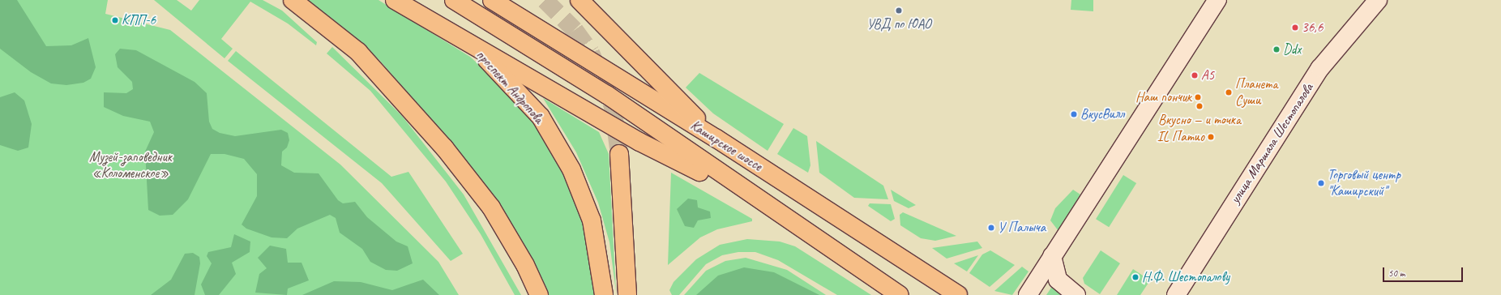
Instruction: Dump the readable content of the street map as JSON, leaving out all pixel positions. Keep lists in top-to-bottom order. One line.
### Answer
{"streets":{"main road":["проспект Андропова","Каширское шоссе"],"street":["улица Маршала Шестопалова"]},"parks":["Музей-заповедник «Коломенское»"],"places":["УВД по ЮАО","КПП-6","36,6","Ddx","А5","Планета Суши","Наш пончик","Вкусно — и точка","ВкусВилл","IL Патио","Торговый центр \"Каширский\"","У Палыча","Н.Ф. Шестопалову"],"scale_bar":"50 m"}
